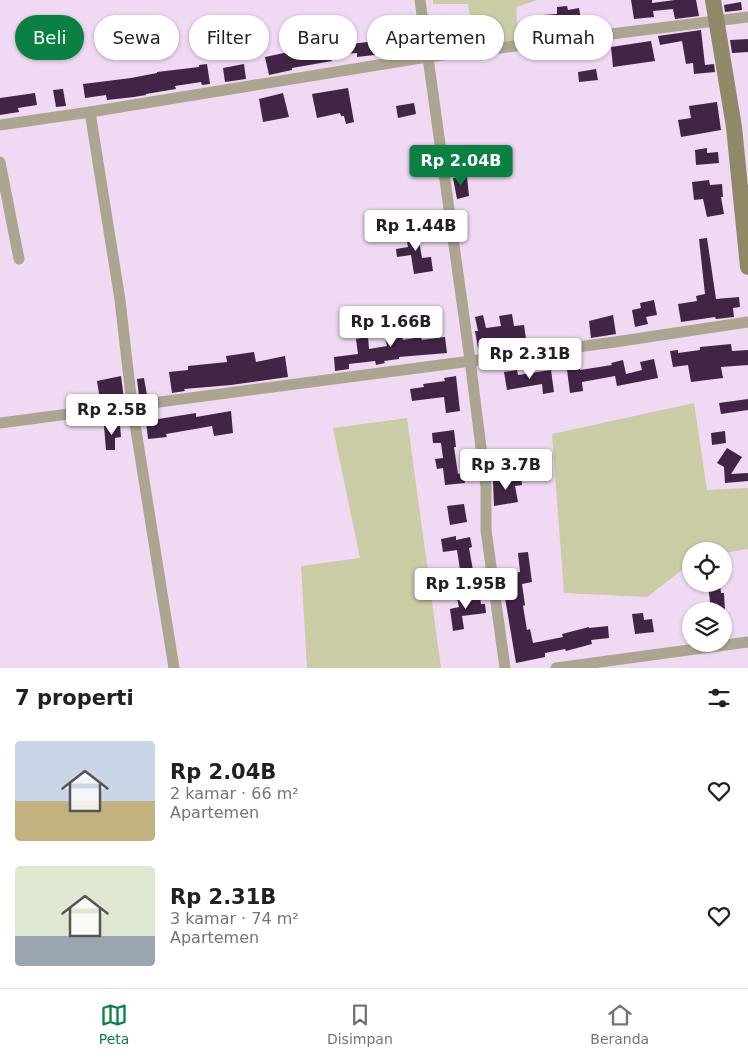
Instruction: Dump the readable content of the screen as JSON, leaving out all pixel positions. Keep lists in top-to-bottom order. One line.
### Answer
{"page":{"chip":["Beli","Sewa","Filter","Baru","Apartemen","Rumah"],"price":["Rp 2.04B","Rp 1.44B","Rp 1.66B","Rp 2.31B","Rp 2.5B","Rp 3.7B","Rp 1.95B"],"heading":"7 properti","list":[{"name":"Rp 2.04B","note":"2 kamar · 66 m² · Apartemen"},{"name":"Rp 2.31B","note":"3 kamar · 74 m² · Apartemen"}],"tabs":["Peta","Disimpan","Beranda"]}}
